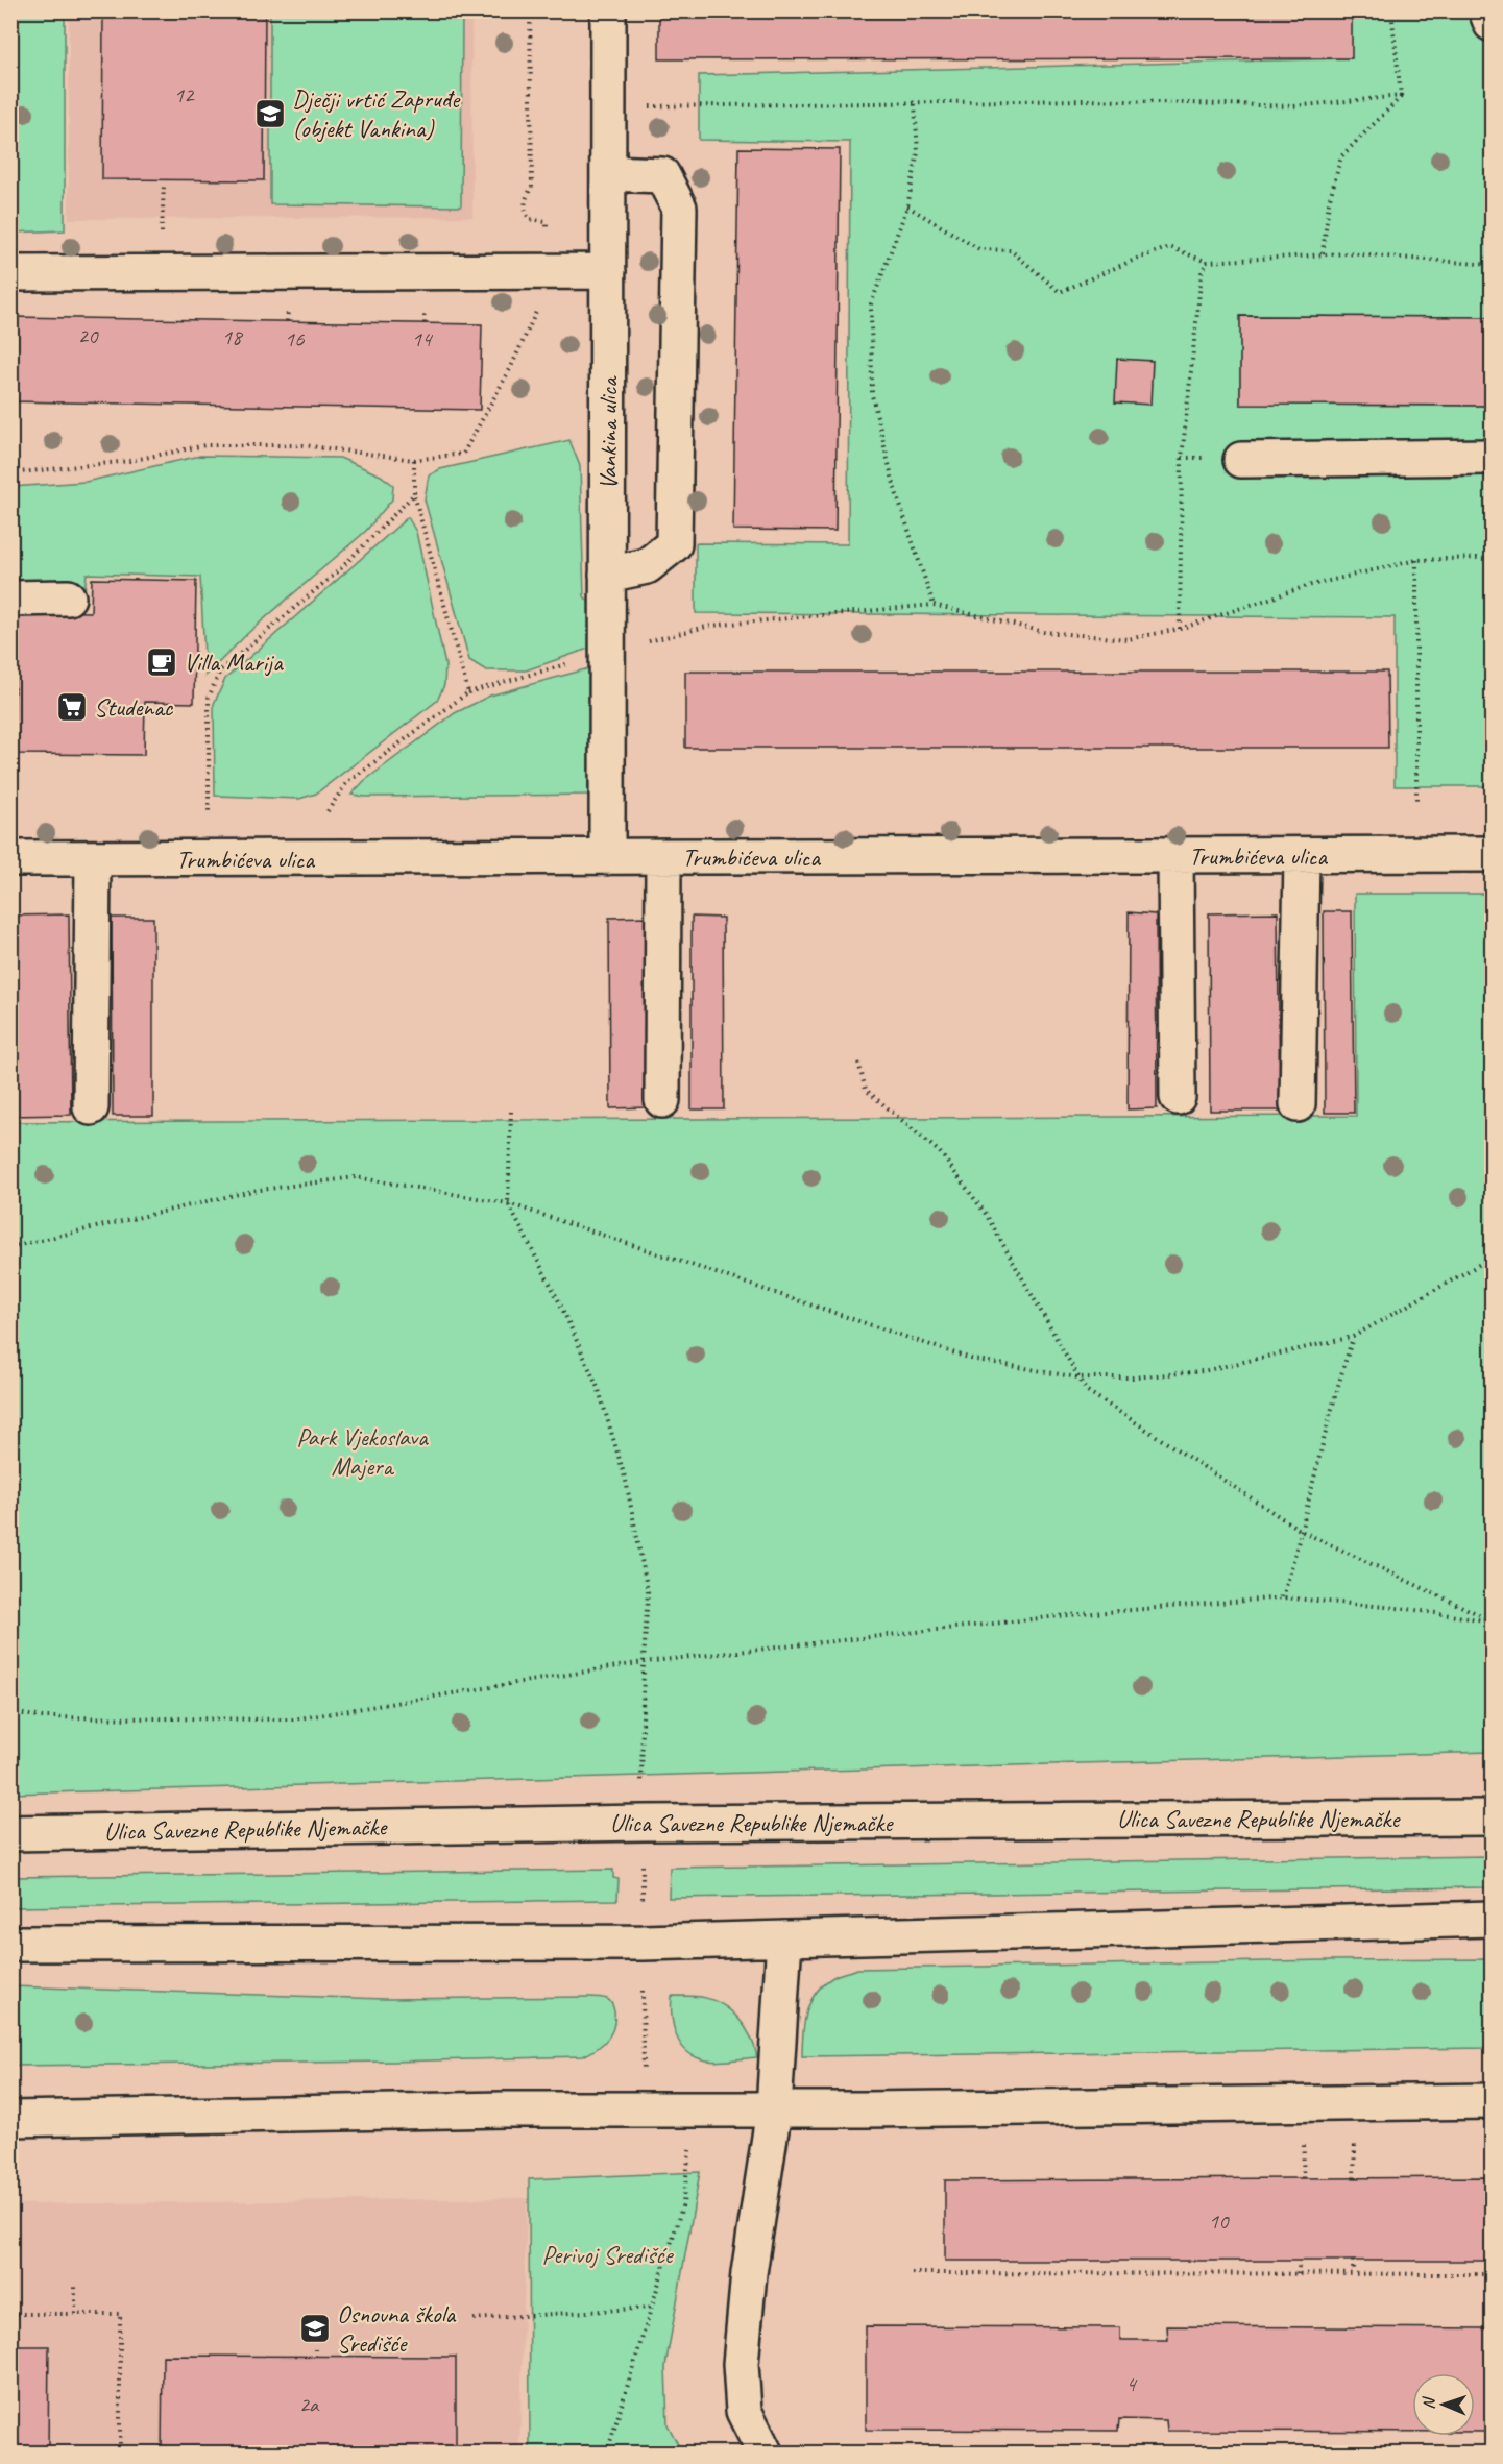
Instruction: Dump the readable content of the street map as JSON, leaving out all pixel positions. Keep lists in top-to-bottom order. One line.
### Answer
{"streets":{"street":["Vankina ulica","Trumbićeva ulica","Ulica Savezne Republike Njemačke"]},"crossings":[["Vankina ulica","Trumbićeva ulica"]],"parks":["Park Vjekoslava Majera","Perivoj Središće"],"places":{"school or university":["Dječji vrtić Zapruđe (objekt Vankina)","Osnovna škola Središće"],"cafe":["Villa Marija"],"supermarket":["Studenac"]},"house_numbers":["12","20","18","16","14","10","4","2a"],"north":"left"}
